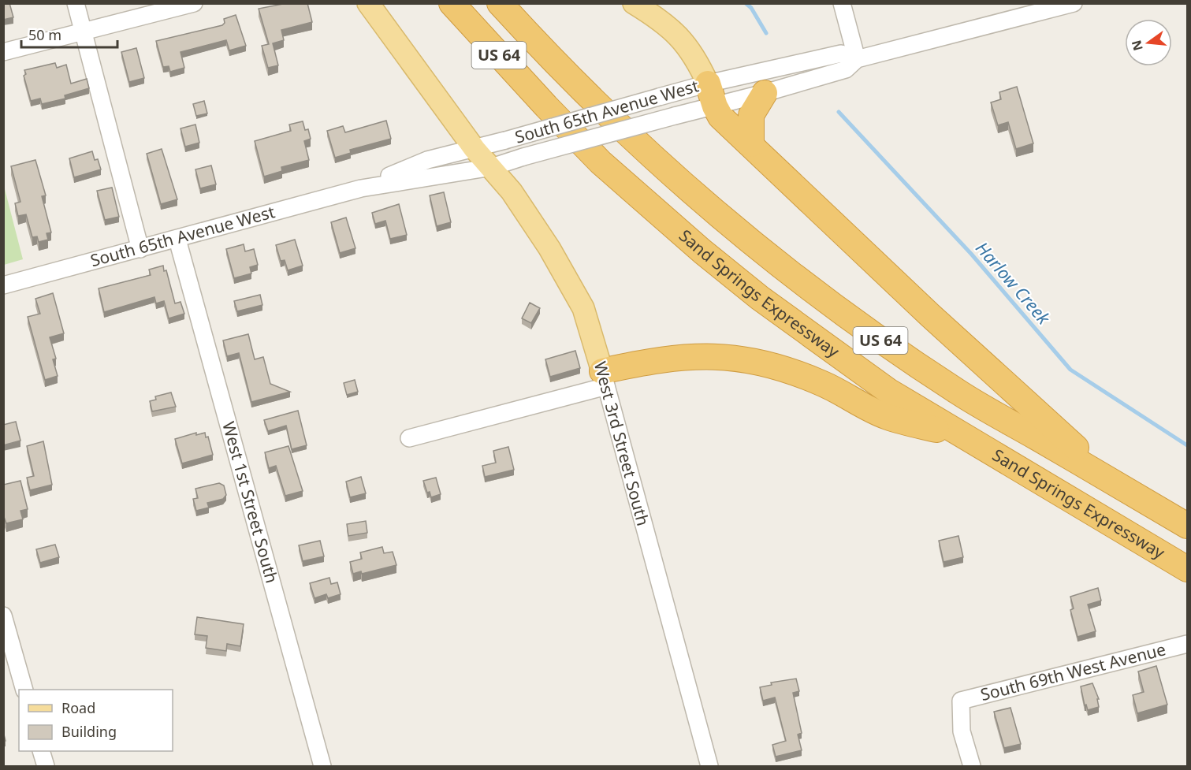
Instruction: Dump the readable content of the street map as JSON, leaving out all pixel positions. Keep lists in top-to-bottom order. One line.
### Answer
{"streets":{"highway":["US 64","Sand Springs Expressway"],"main road":["West 3rd Street South"],"street":["South 65th Avenue West","West 1st Street South","South 69th West Avenue"]},"crossings":[["South 65th Avenue West","West 3rd Street South"],["South 65th Avenue West","West 1st Street South"]],"water":["Harlow Creek"],"legend":["Road","Building"],"scale_bar":"50 m","north":"left"}
